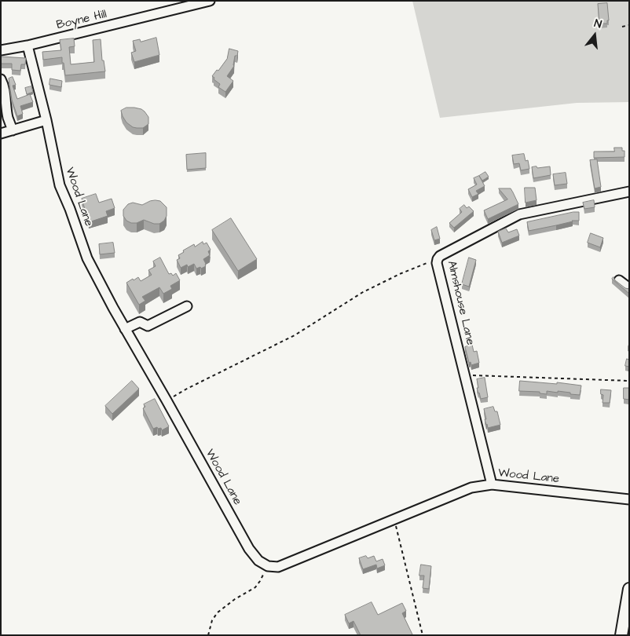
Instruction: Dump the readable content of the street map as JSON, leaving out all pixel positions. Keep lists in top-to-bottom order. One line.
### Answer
{"streets":{"street":["Boyne Hill","Wood Lane","Almshouse Lane"]},"crossings":[["Boyne Hill","Wood Lane"],["Wood Lane","Almshouse Lane"]],"north":"top"}
